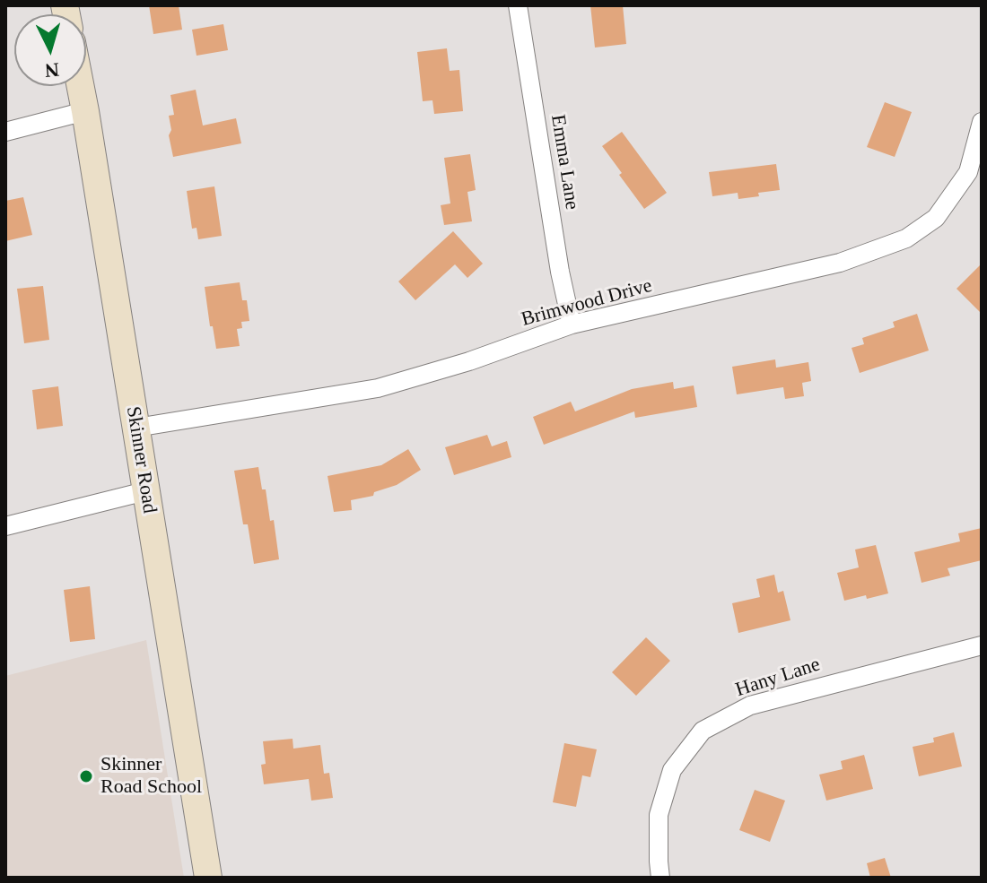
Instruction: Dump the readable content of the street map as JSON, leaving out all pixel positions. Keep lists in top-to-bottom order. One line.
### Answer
{"streets":{"street":["Emma Lane","Brimwood Drive","Skinner Road","Hany Lane"]},"crossings":[["Emma Lane","Brimwood Drive"],["Brimwood Drive","Skinner Road"]],"places":["Skinner Road School"],"north":"bottom"}
